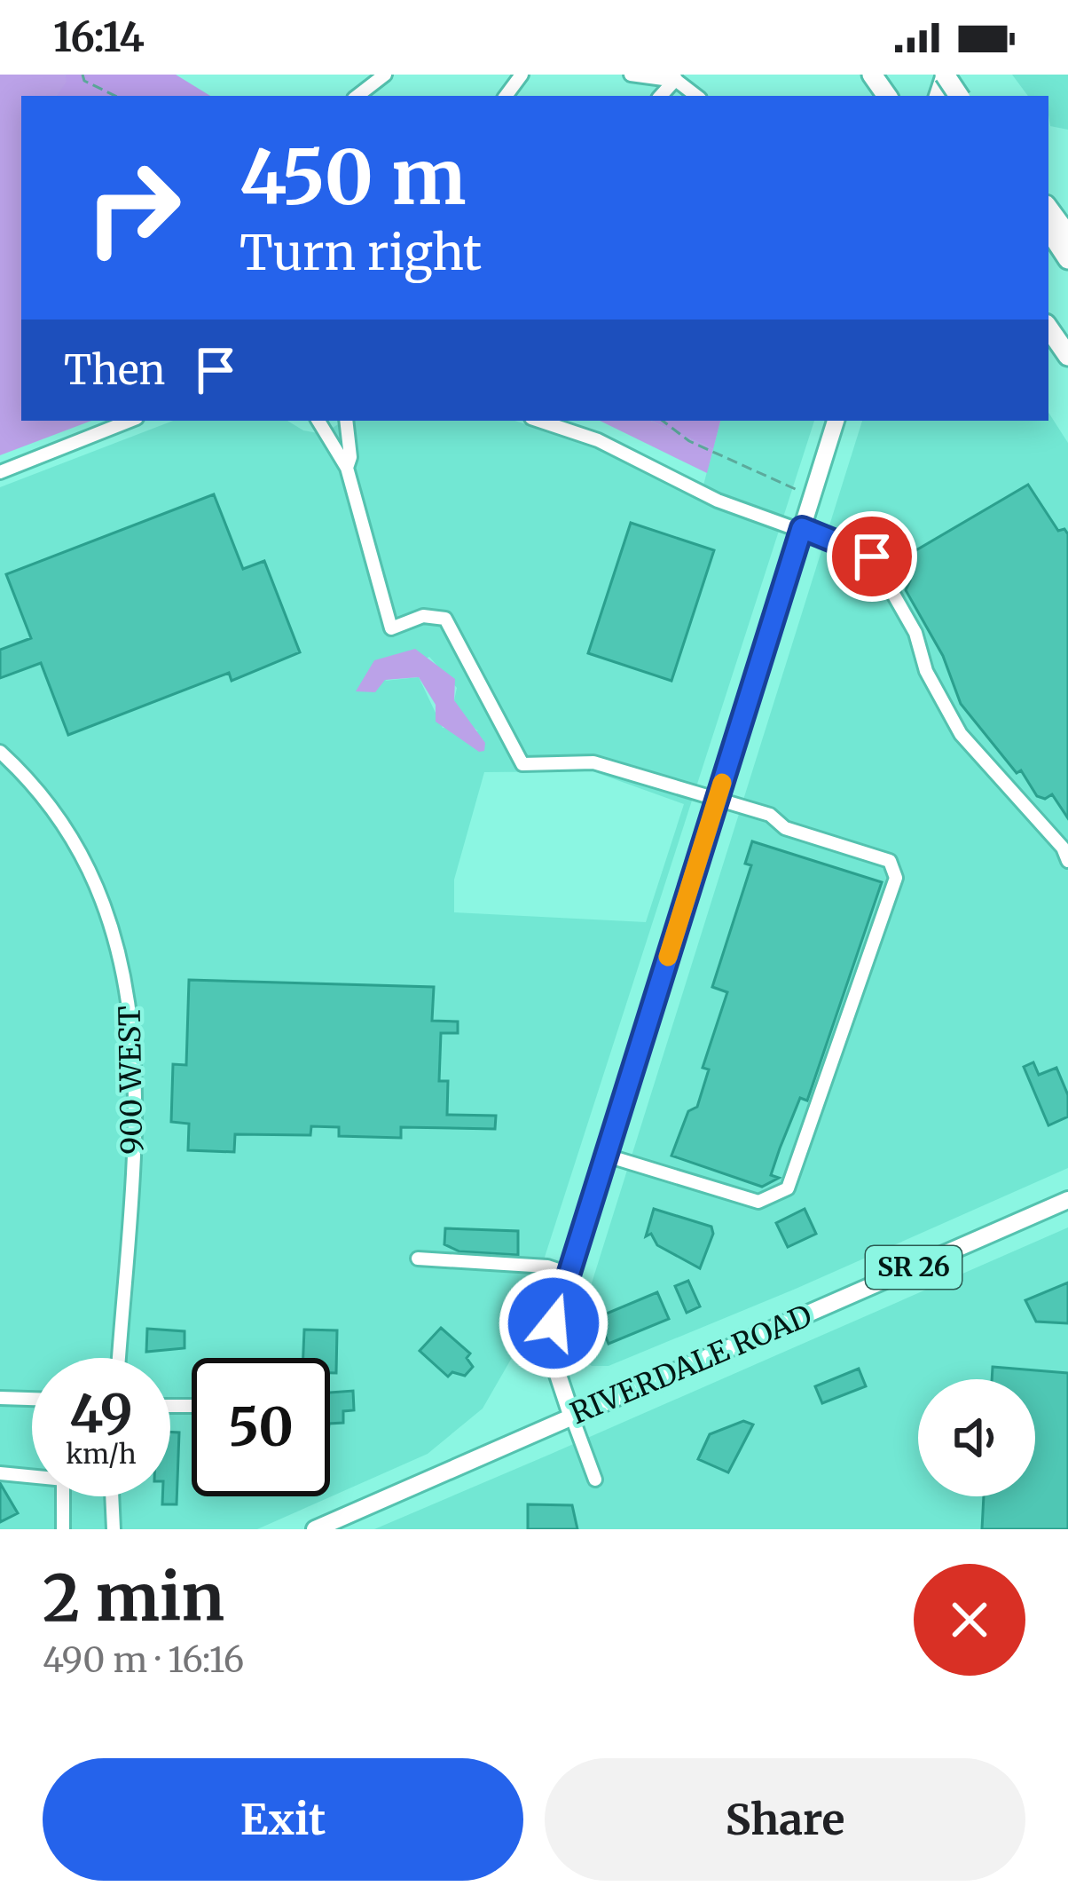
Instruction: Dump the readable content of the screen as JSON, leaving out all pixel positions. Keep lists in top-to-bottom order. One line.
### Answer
{"streets":{"main road":["SR 26","RIVERDALE ROAD"],"street":["900 WEST"]},"page":{"status":"16:14","turn":["450 m","Turn right"],"then":"Then","speed":"49 km/h","limit":"50","heading":["2 min","490 m · 16:16"],"buttons":["Exit","Share"]}}
